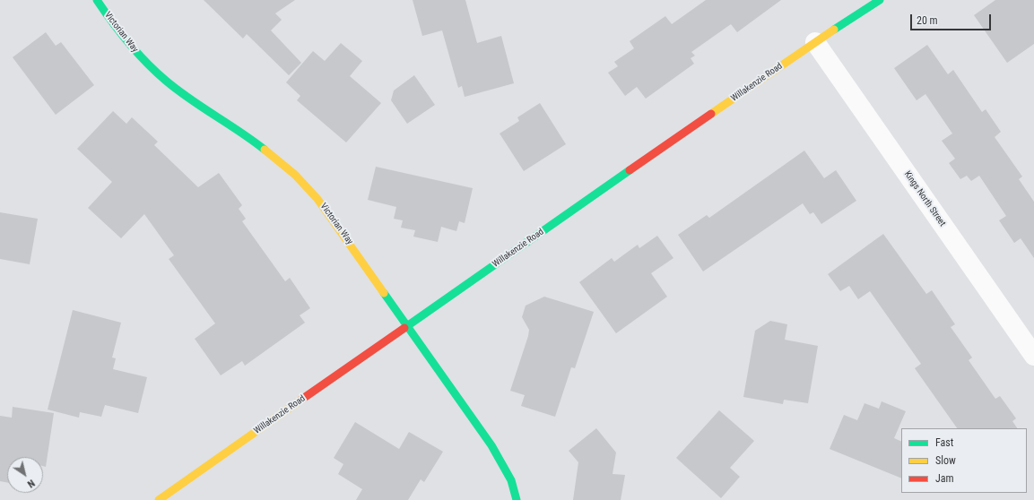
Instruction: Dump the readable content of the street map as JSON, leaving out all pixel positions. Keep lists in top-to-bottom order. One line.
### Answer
{"streets":{"street":["Victorian Way","Willakenzie Road","Kings North Street"]},"crossings":[["Victorian Way","Willakenzie Road"],["Willakenzie Road","Kings North Street"]],"legend":["Fast","Slow","Jam"],"scale_bar":"20 m","north":"bottom right"}
